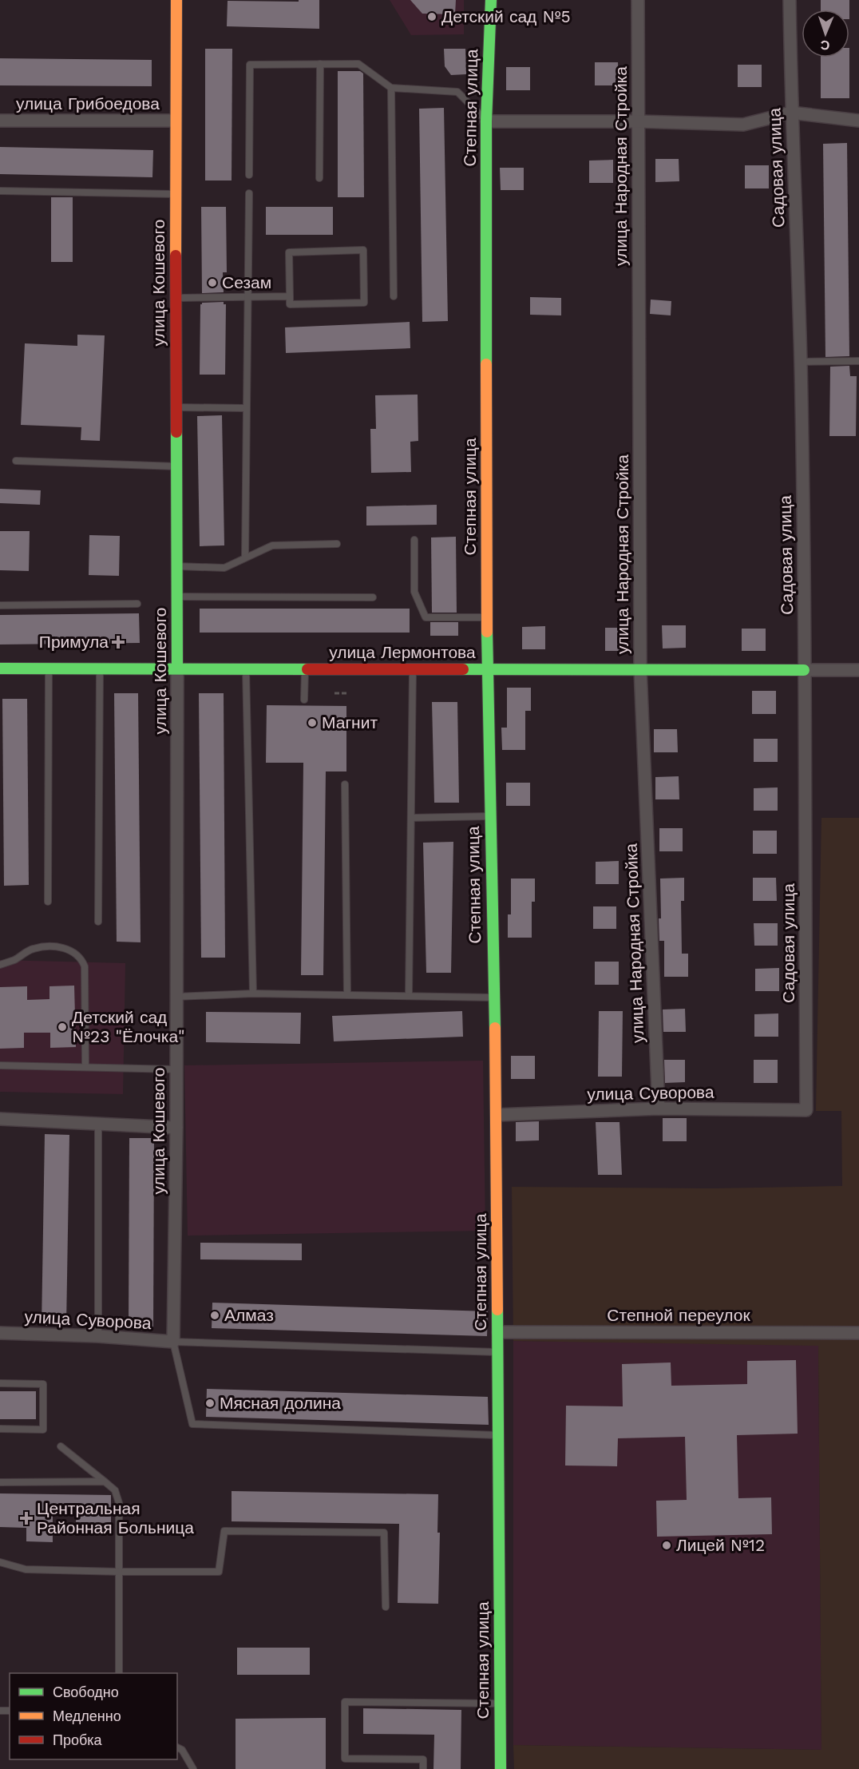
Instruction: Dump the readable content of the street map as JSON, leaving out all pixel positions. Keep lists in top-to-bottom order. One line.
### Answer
{"streets":{"street":["улица Грибоедова","Степная улица","улица Народная Стройка","Садовая улица","улица Кошевого","улица Лермонтова","улица Суворова","Степной переулок"]},"crossings":[["улица Грибоедова","улица Кошевого"],["Степная улица","улица Лермонтова"],["Степная улица","улица Суворова"],["Степная улица","Степной переулок"],["улица Народная Стройка","улица Лермонтова"],["улица Народная Стройка","улица Суворова"],["Садовая улица","улица Лермонтова"],["Садовая улица","улица Суворова"],["улица Кошевого","улица Лермонтова"],["улица Кошевого","улица Суворова"]],"places":{"other":["Детский сад №5","Сезам","Магнит","Детский сад №23 \"Ёлочка\"","Алмаз","Мясная долина","Лицей №12"],"health":["Примула","Центральная Районная Больница"]},"legend":["Свободно","Медленно","Пробка"],"north":"bottom"}
